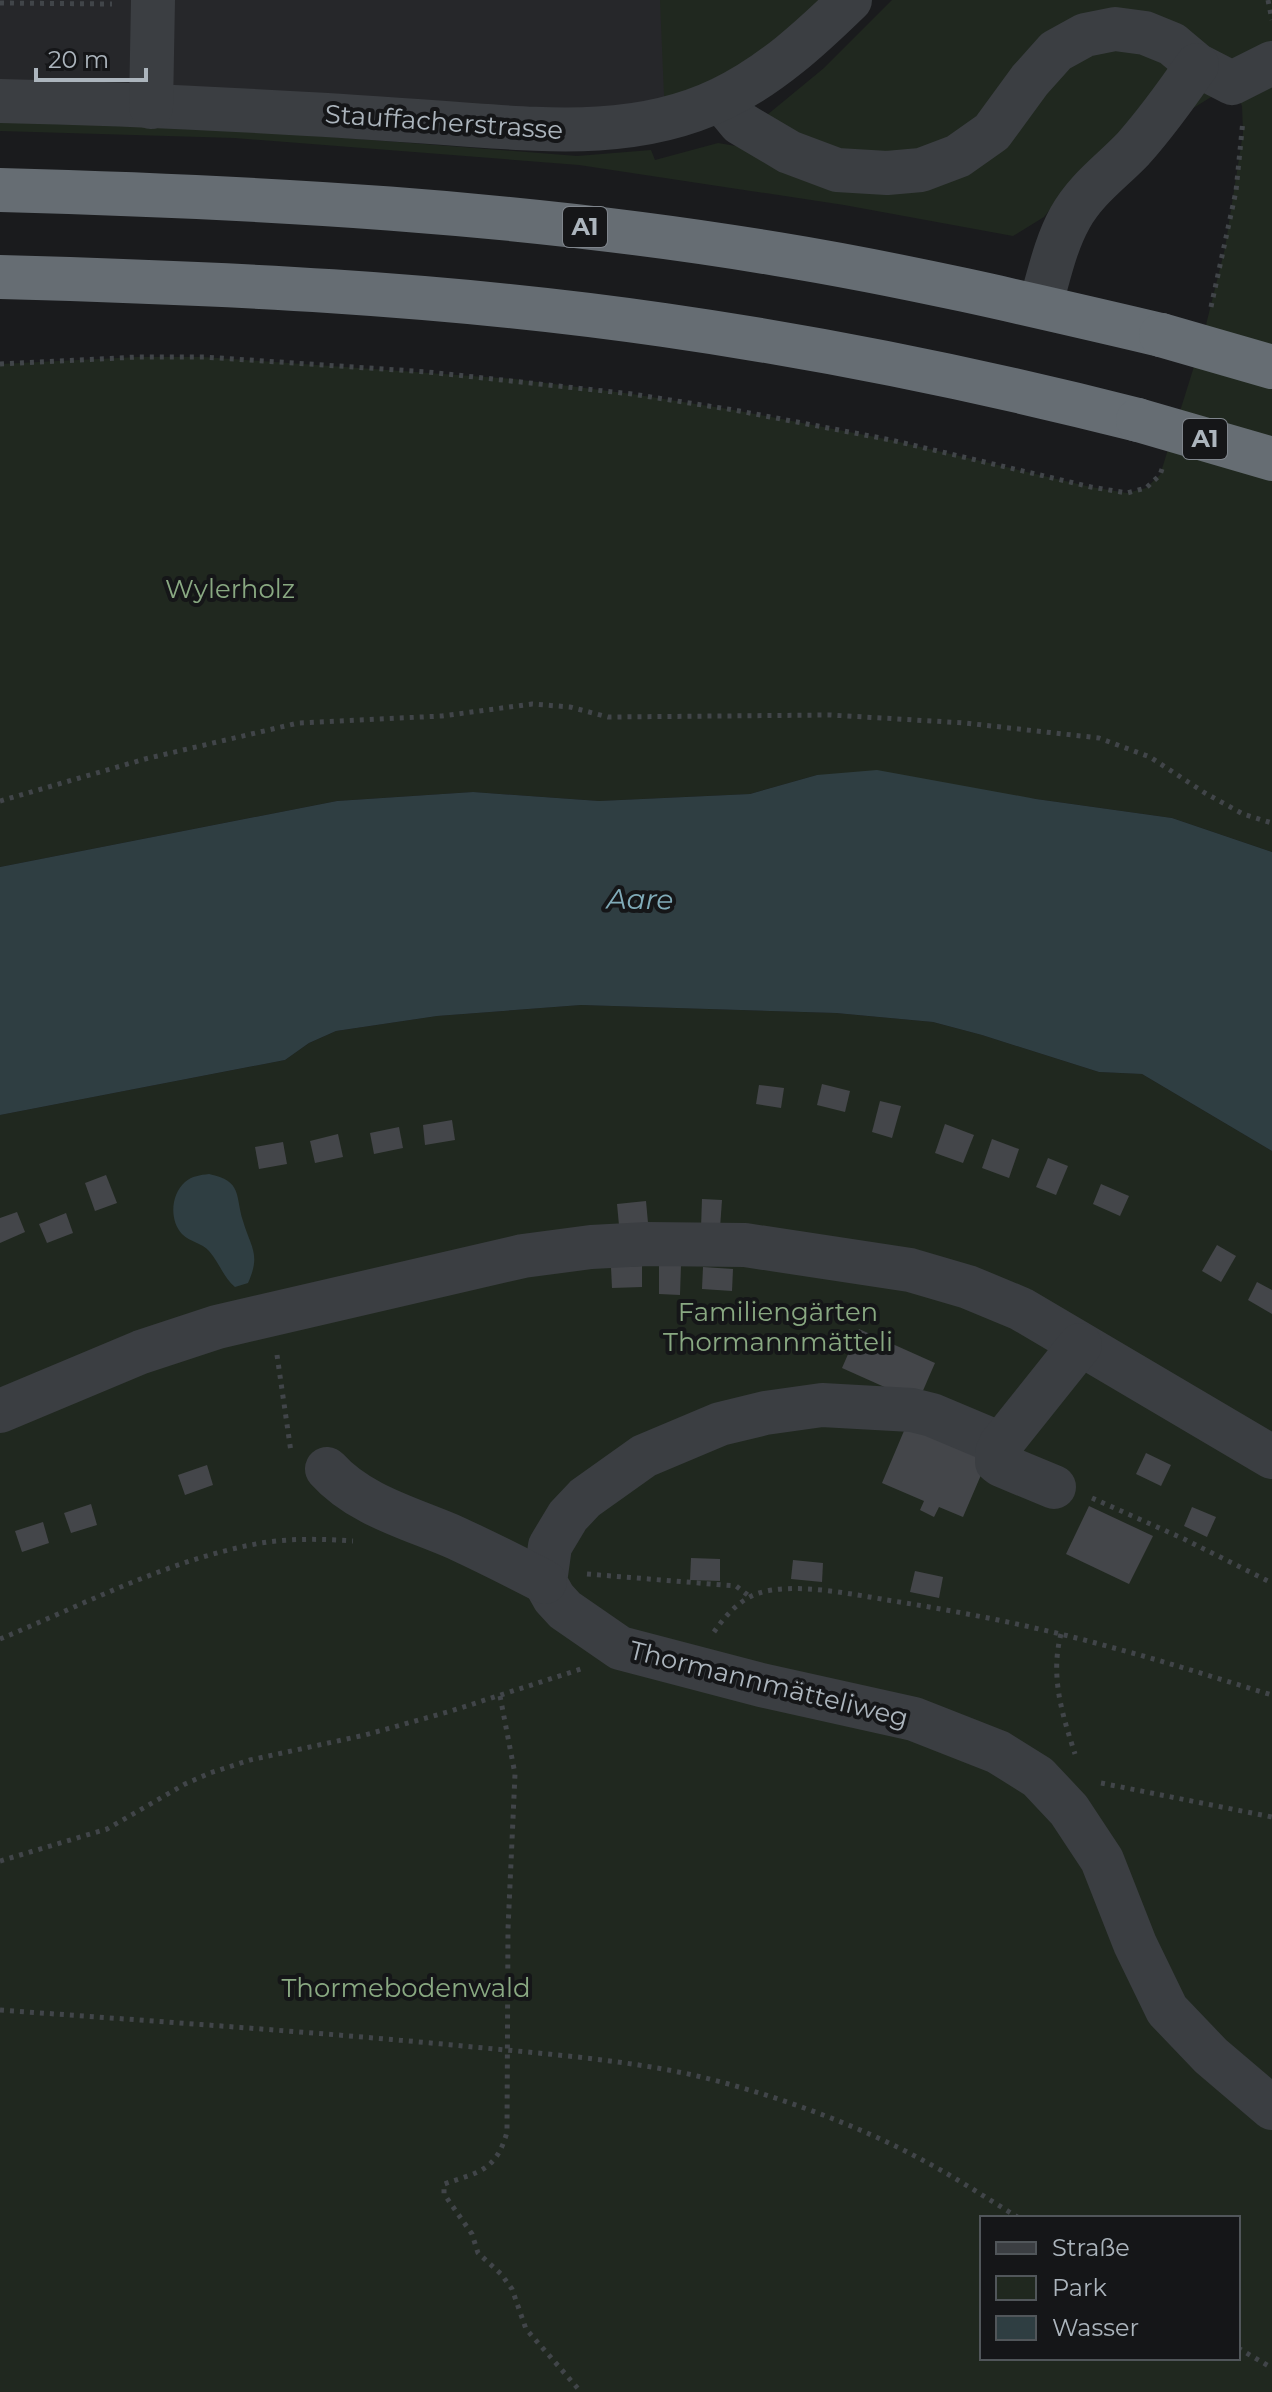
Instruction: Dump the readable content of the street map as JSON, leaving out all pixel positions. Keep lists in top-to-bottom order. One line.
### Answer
{"streets":{"highway":["A1"],"street":["Stauffacherstrasse","Thormannmätteliweg"]},"water":["Aare"],"parks":["Wylerholz","Familiengärten Thormannmätteli","Thormebodenwald"],"legend":["Straße","Park","Wasser"],"scale_bar":"20 m"}
